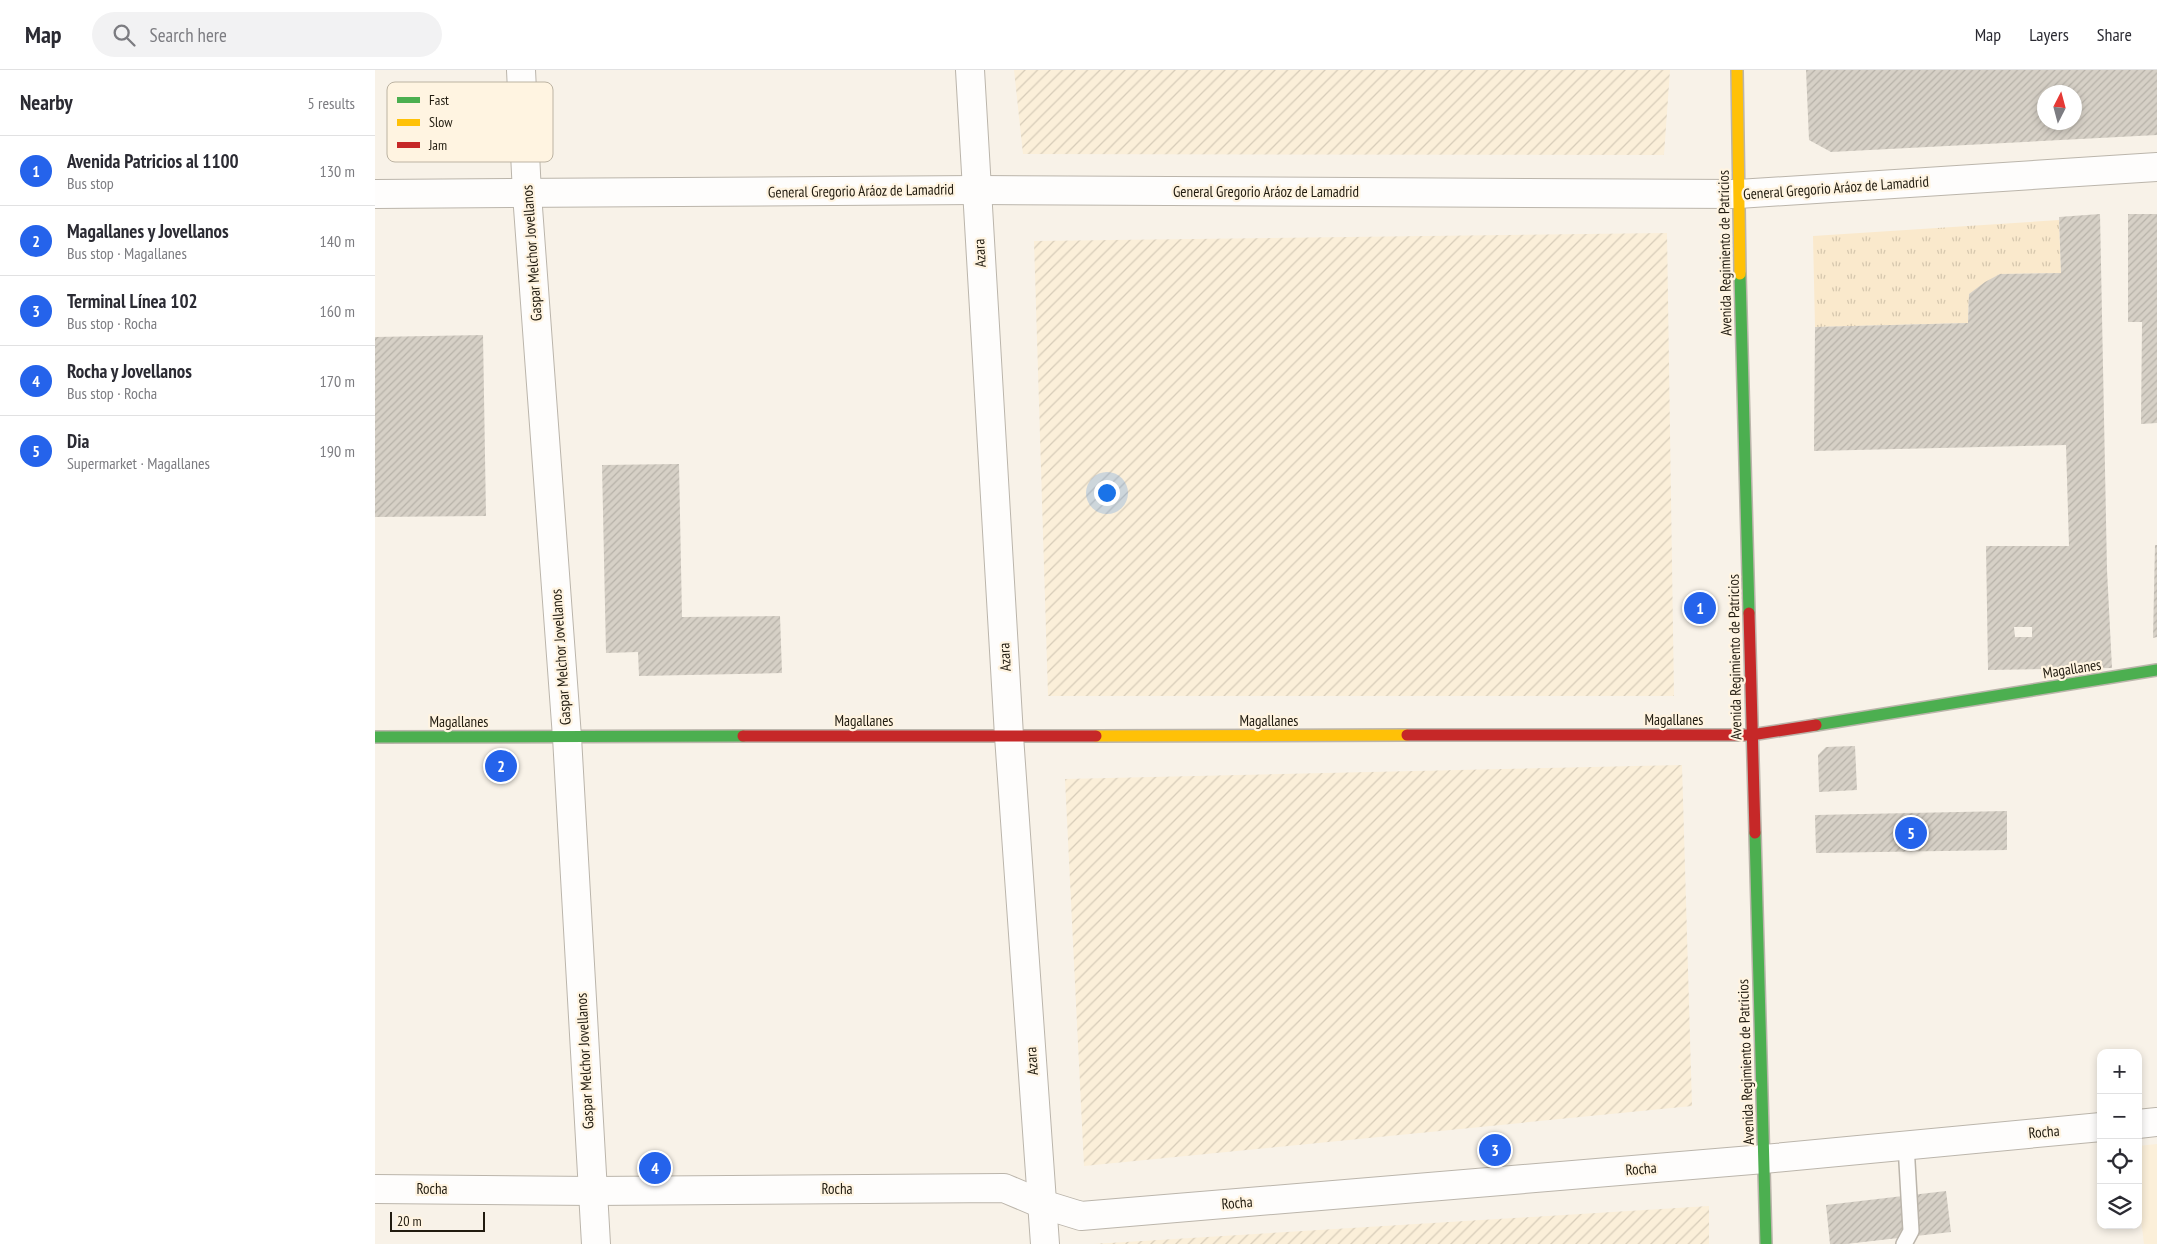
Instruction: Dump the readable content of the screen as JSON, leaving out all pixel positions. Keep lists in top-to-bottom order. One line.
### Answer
{"streets":{"street":["General Gregorio Aráoz de Lamadrid","Gaspar Melchor Jovellanos","Azara","Avenida Regimiento de Patricios","Magallanes","Rocha"]},"crossings":[["General Gregorio Aráoz de Lamadrid","Gaspar Melchor Jovellanos"],["General Gregorio Aráoz de Lamadrid","Azara"],["General Gregorio Aráoz de Lamadrid","Avenida Regimiento de Patricios"],["Gaspar Melchor Jovellanos","Magallanes"],["Gaspar Melchor Jovellanos","Rocha"],["Azara","Magallanes"],["Azara","Rocha"],["Avenida Regimiento de Patricios","Magallanes"],["Avenida Regimiento de Patricios","Rocha"]],"legend":["Fast","Slow","Jam"],"scale_bar":"20 m","north":"top","page":{"header":"Map","search":"Search here","nav":["Map","Layers","Share"],"heading":["Nearby","5 results"],"list":[{"mark":"1","name":"Avenida Patricios al 1100","note":"Bus stop","value":"130 m"},{"mark":"2","name":"Magallanes y Jovellanos","note":"Bus stop · Magallanes","value":"140 m"},{"mark":"3","name":"Terminal Línea 102","note":"Bus stop · Rocha","value":"160 m"},{"mark":"4","name":"Rocha y Jovellanos","note":"Bus stop · Rocha","value":"170 m"},{"mark":"5","name":"Dia","note":"Supermarket · Magallanes","value":"190 m"}],"pins":["1","2","5","3","4"],"map_buttons":["+","−"],"scale":"20 m"}}
